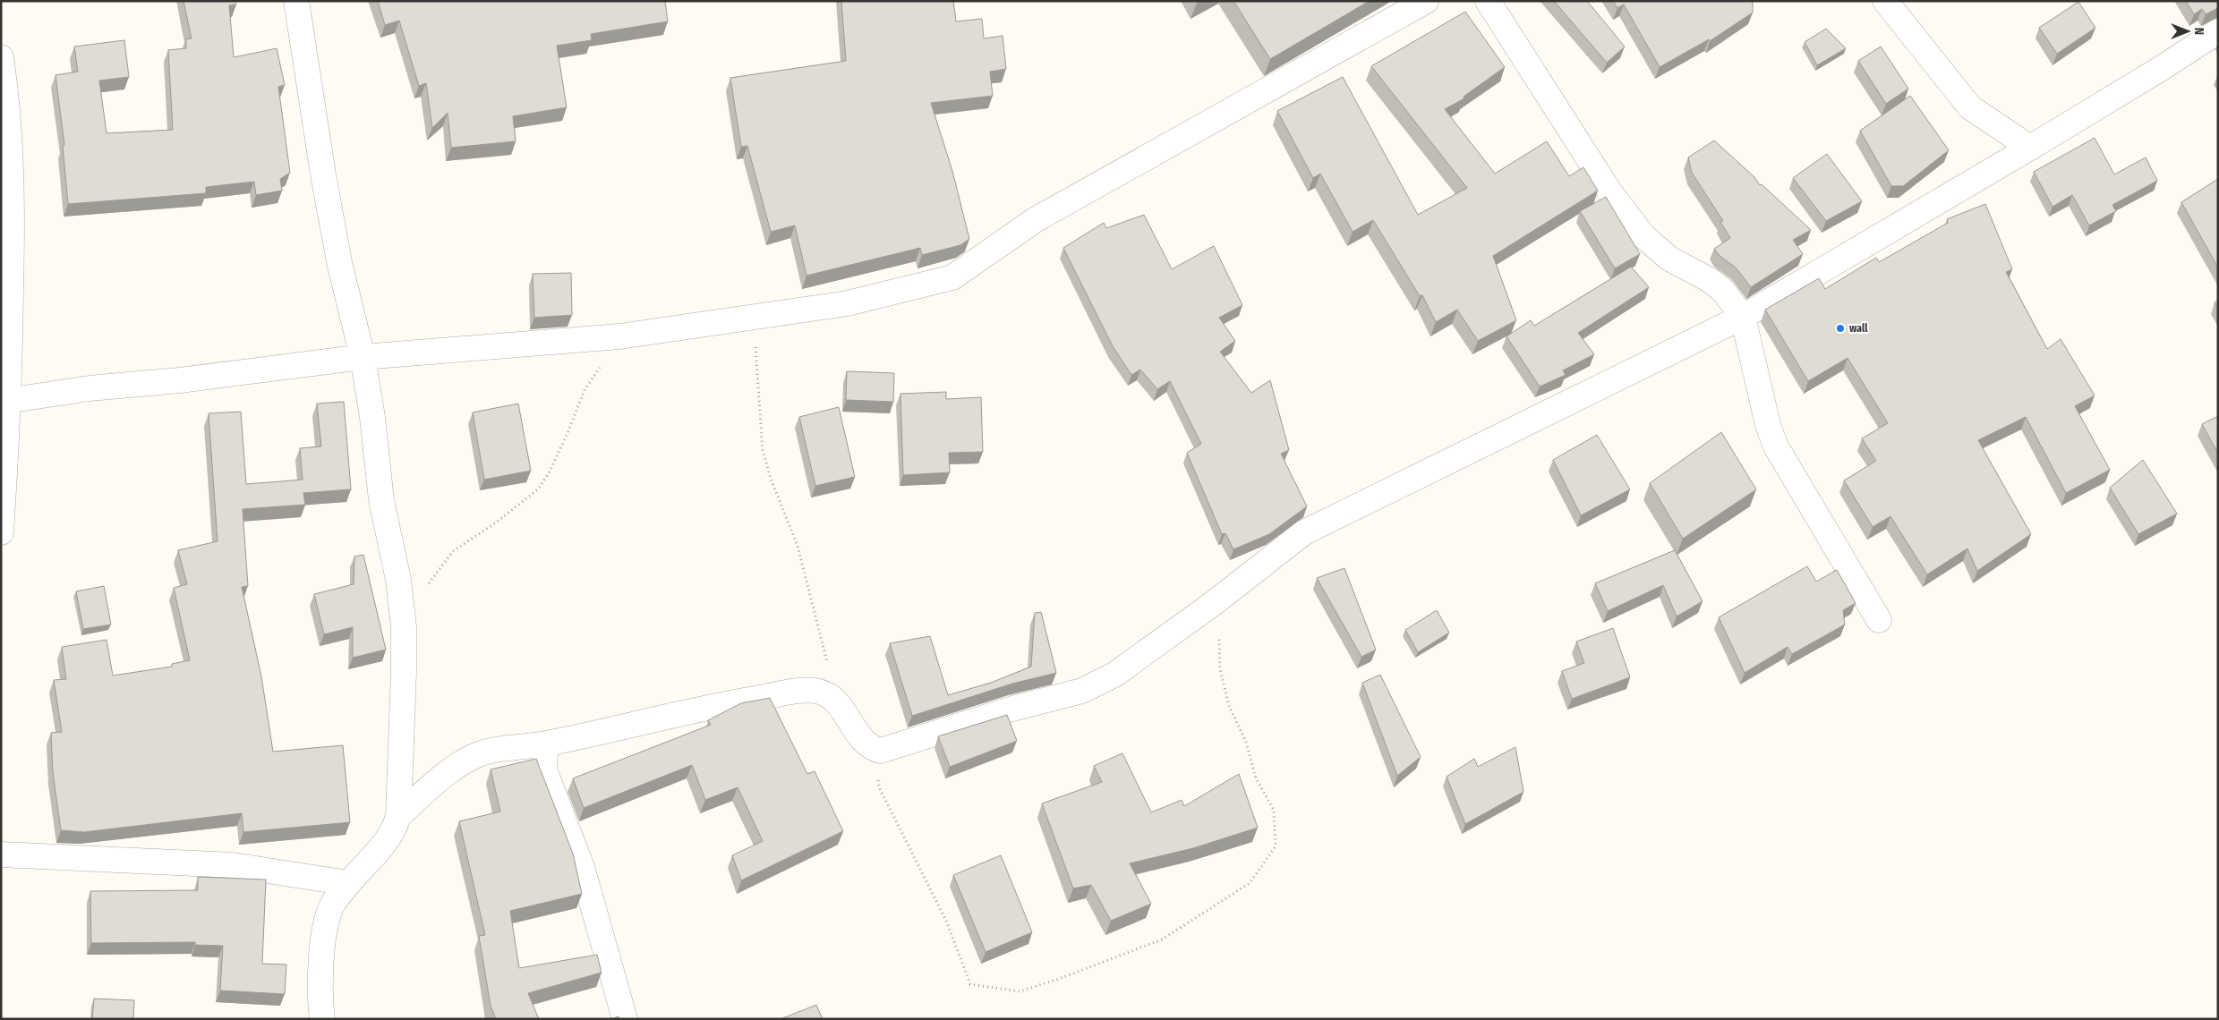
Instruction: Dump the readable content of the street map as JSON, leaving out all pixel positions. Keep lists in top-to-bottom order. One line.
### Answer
{"places":["wall"],"north":"right"}
